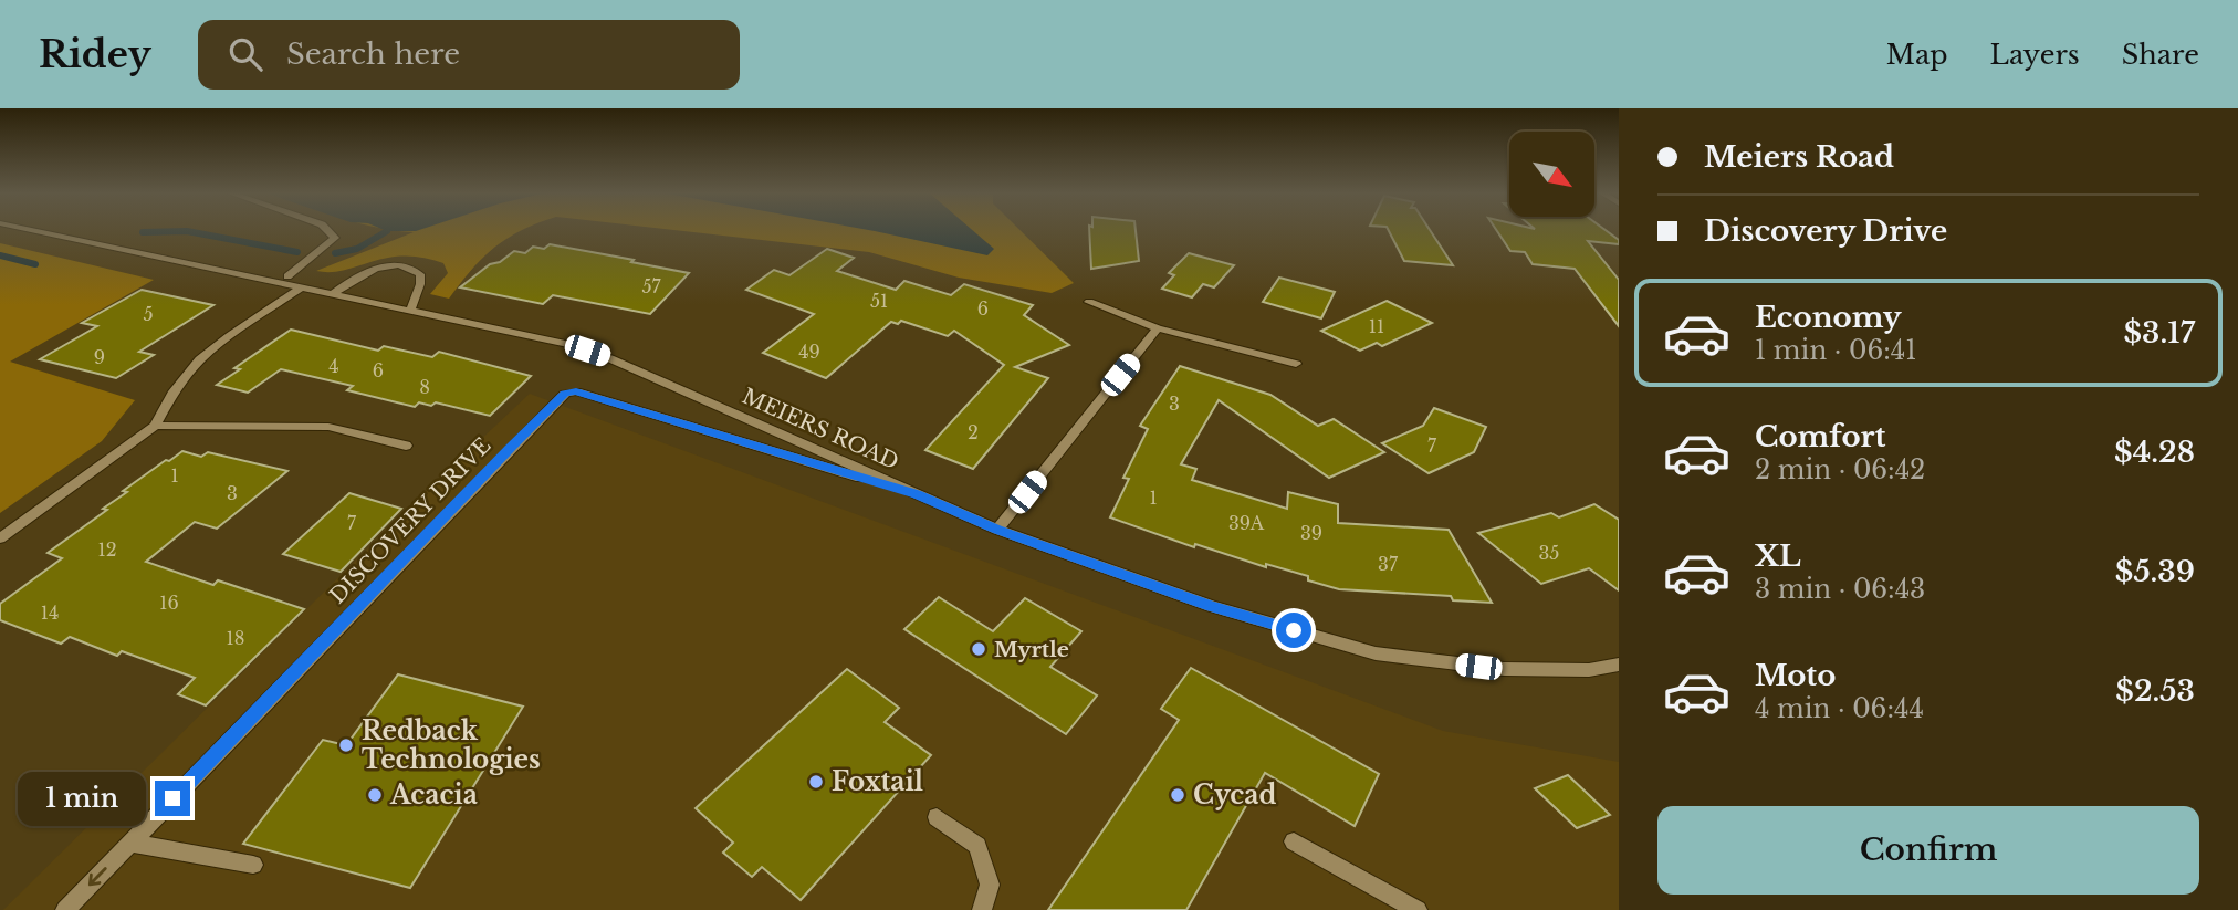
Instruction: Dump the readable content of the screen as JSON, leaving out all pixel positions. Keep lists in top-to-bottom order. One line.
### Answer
{"streets":{"street":["MEIERS ROAD","DISCOVERY DRIVE"]},"crossings":[["MEIERS ROAD","DISCOVERY DRIVE"]],"places":["Myrtle","Redback Technologies","Foxtail","Acacia","Cycad"],"house_numbers":["57","51","6","5","11","49","9","4","6","8","3","2","7","1","3","1","7","39A","39","12","35","37","16","14","18"],"north":"bottom right","page":{"header":"Ridey","search":"Search here","nav":["Map","Layers","Share"],"banner":["Meiers Road","Discovery Drive"],"list":[{"name":"Economy","note":"1 min · 06:41","value":"$3.17"},{"name":"Comfort","note":"2 min · 06:42","value":"$4.28"},{"name":"XL","note":"3 min · 06:43","value":"$5.39"},{"name":"Moto","note":"4 min · 06:44","value":"$2.53"}],"bubble":"1 min","buttons":"Confirm"}}
